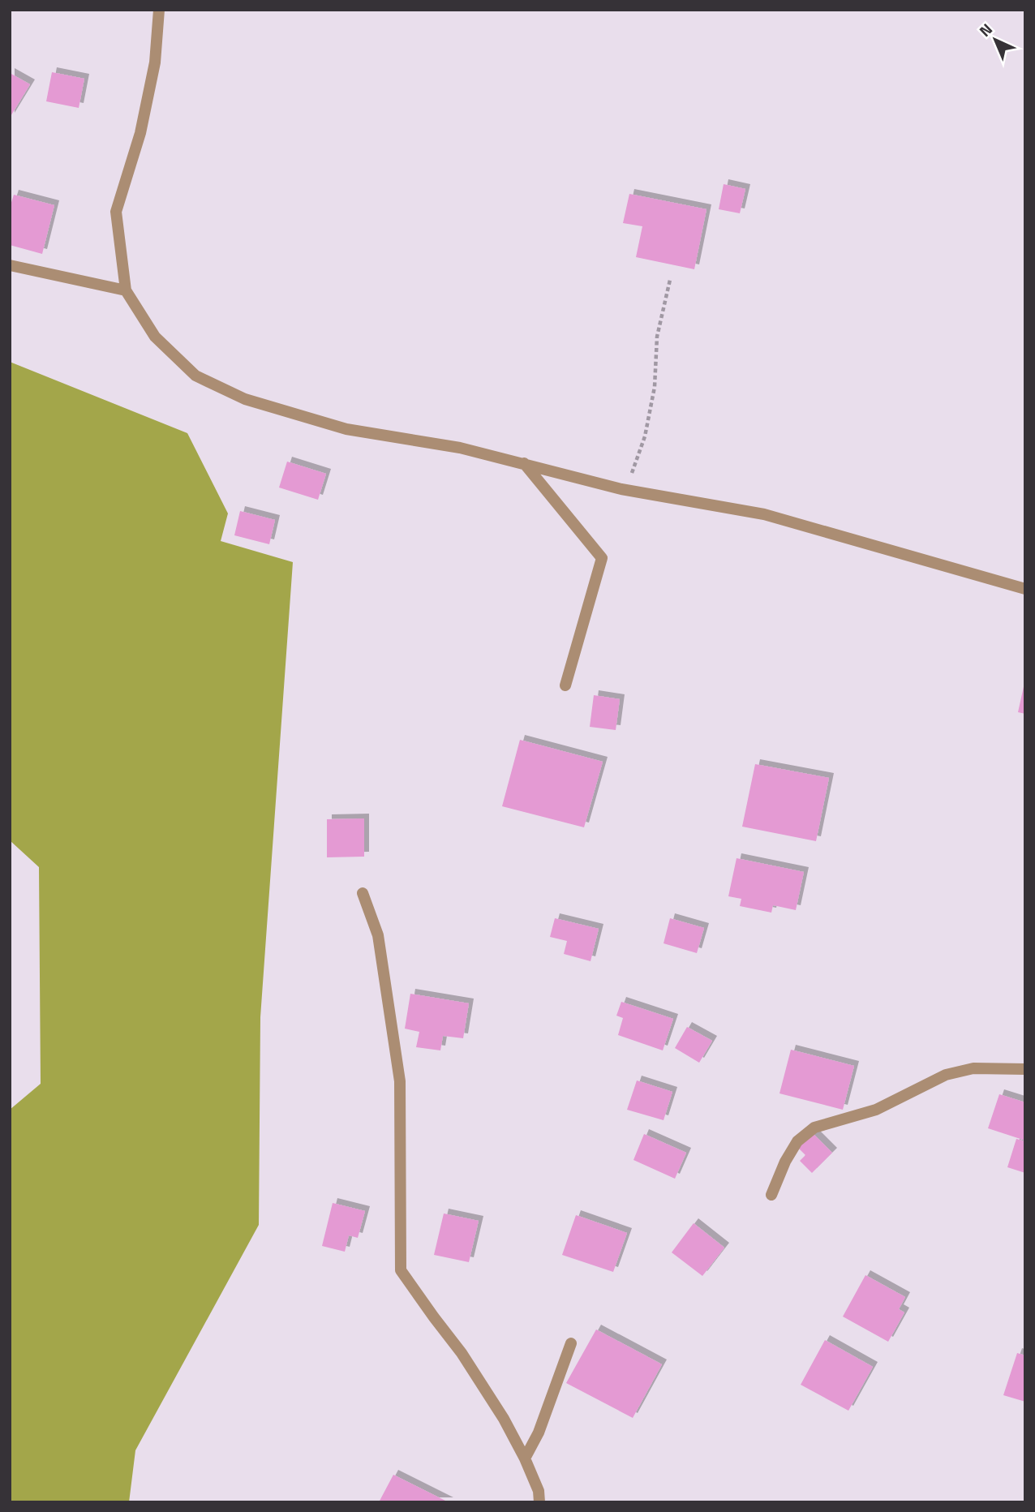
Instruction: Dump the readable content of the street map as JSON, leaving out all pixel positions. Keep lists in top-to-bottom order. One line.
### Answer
{"north":"top left"}
